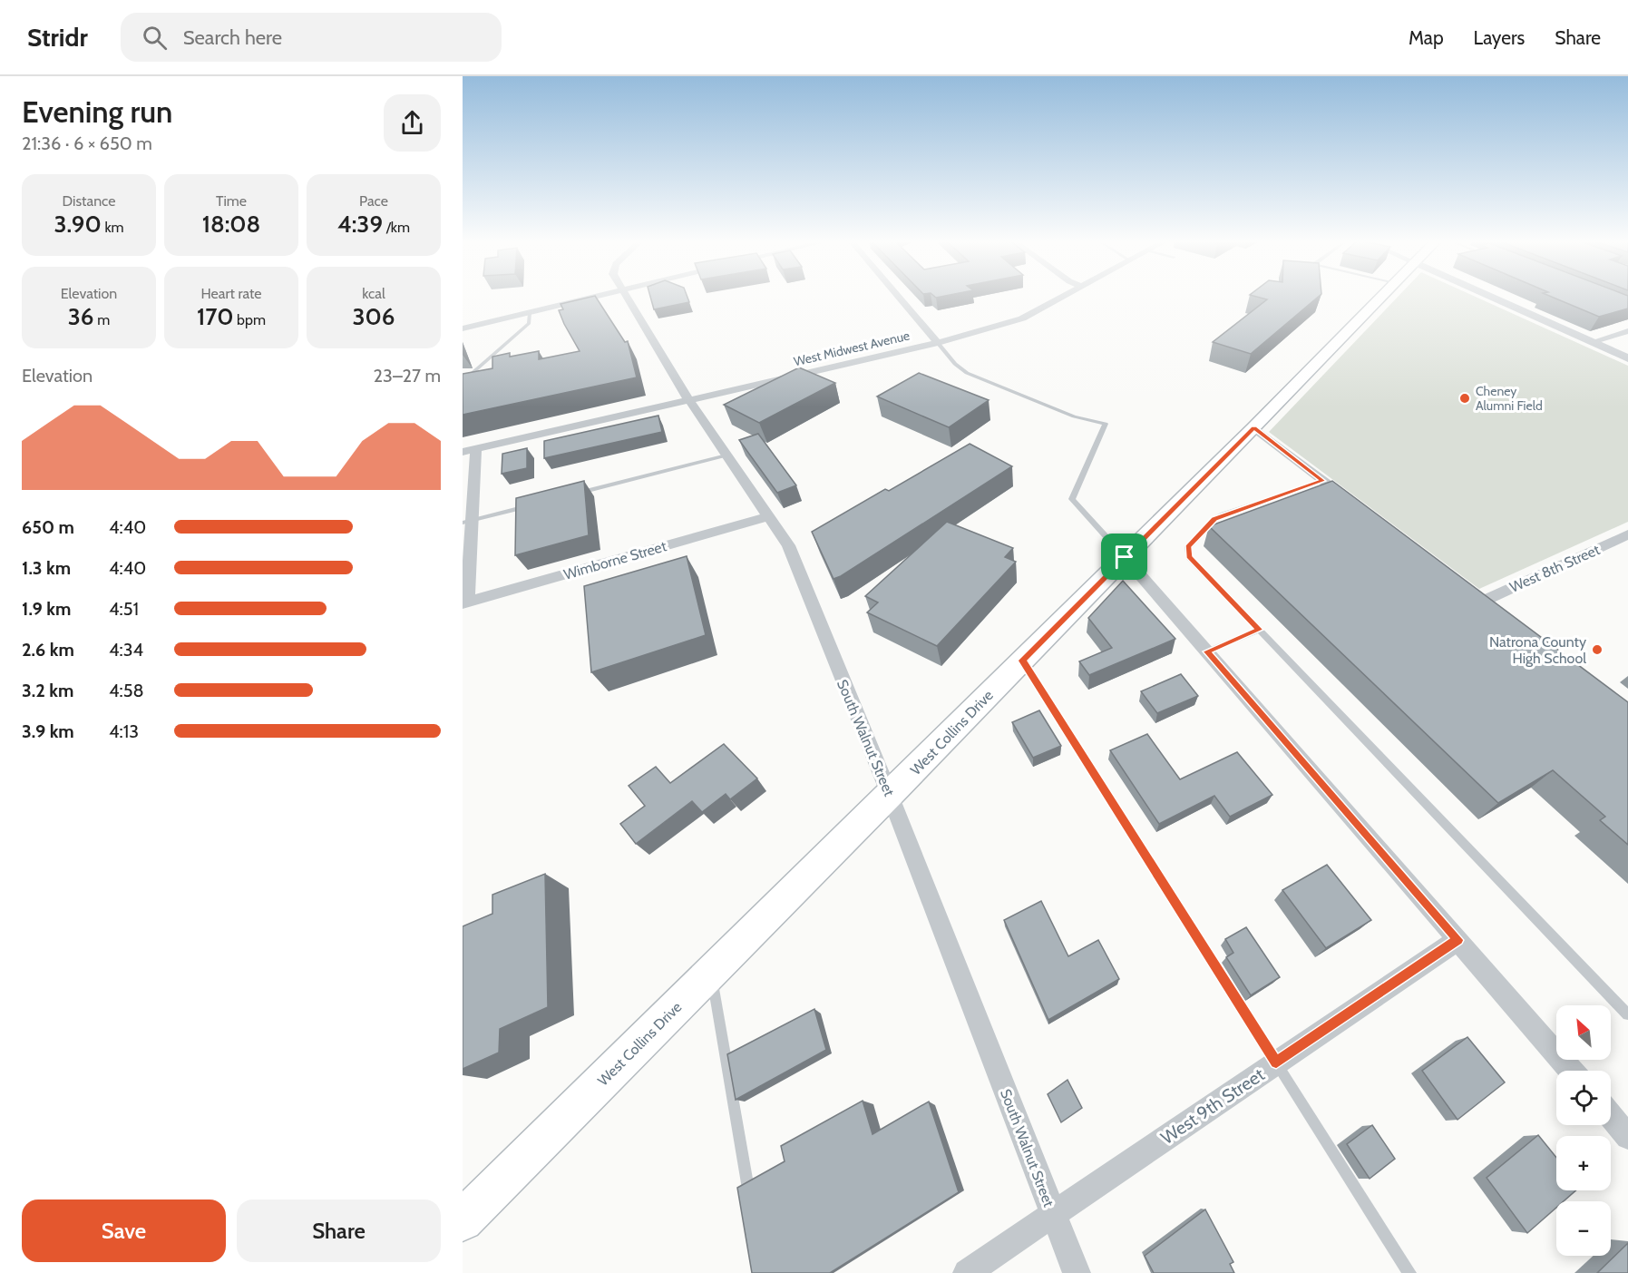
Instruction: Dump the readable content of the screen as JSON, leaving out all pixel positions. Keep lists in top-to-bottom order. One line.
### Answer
{"streets":{"main road":["West Collins Drive"],"street":["West Midwest Avenue","Wimborne Street","West 8th Street","South Walnut Street","West 9th Street"]},"crossings":[["West Midwest Avenue","South Walnut Street"],["Wimborne Street","South Walnut Street"],["West Collins Drive","South Walnut Street"],["South Walnut Street","West 9th Street"]],"places":["Cheney Alumni Field","Natrona County High School"],"north":"top left","page":{"header":"Stridr","search":"Search here","nav":["Map","Layers","Share"],"heading":["Evening run","21:36 · 6 × 650 m"],"stats":[["Distance","3.90 km"],["Time","18:08"],["Pace","4:39 /km"],["Elevation","36 m"],["Heart rate","170 bpm"],["kcal","306"]],"chart":["Elevation","23–27 m"],"list":[{"name":"650 m","note":"4:40"},{"name":"1.3 km","note":"4:40"},{"name":"1.9 km","note":"4:51"},{"name":"2.6 km","note":"4:34"},{"name":"3.2 km","note":"4:58"},{"name":"3.9 km","note":"4:13"}],"map_buttons":["+","−"],"buttons":["Save","Share"]}}
